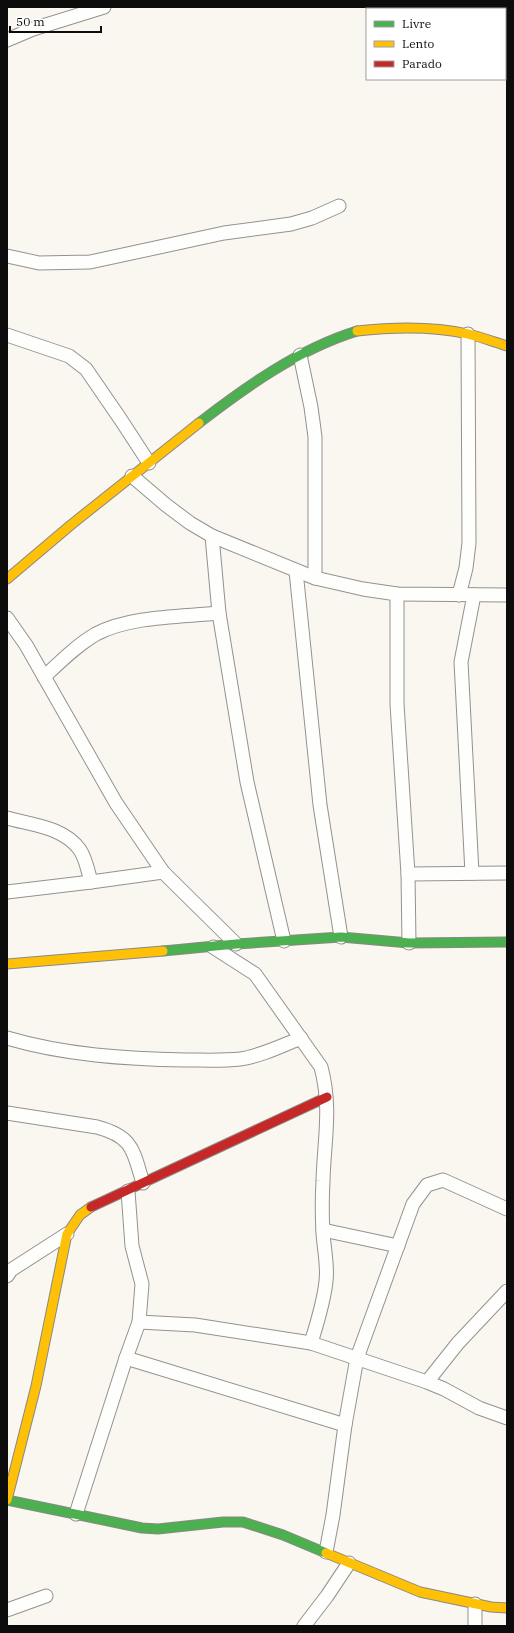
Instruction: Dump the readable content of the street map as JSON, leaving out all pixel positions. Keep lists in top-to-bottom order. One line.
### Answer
{"legend":["Livre","Lento","Parado"],"scale_bar":"50 m"}
